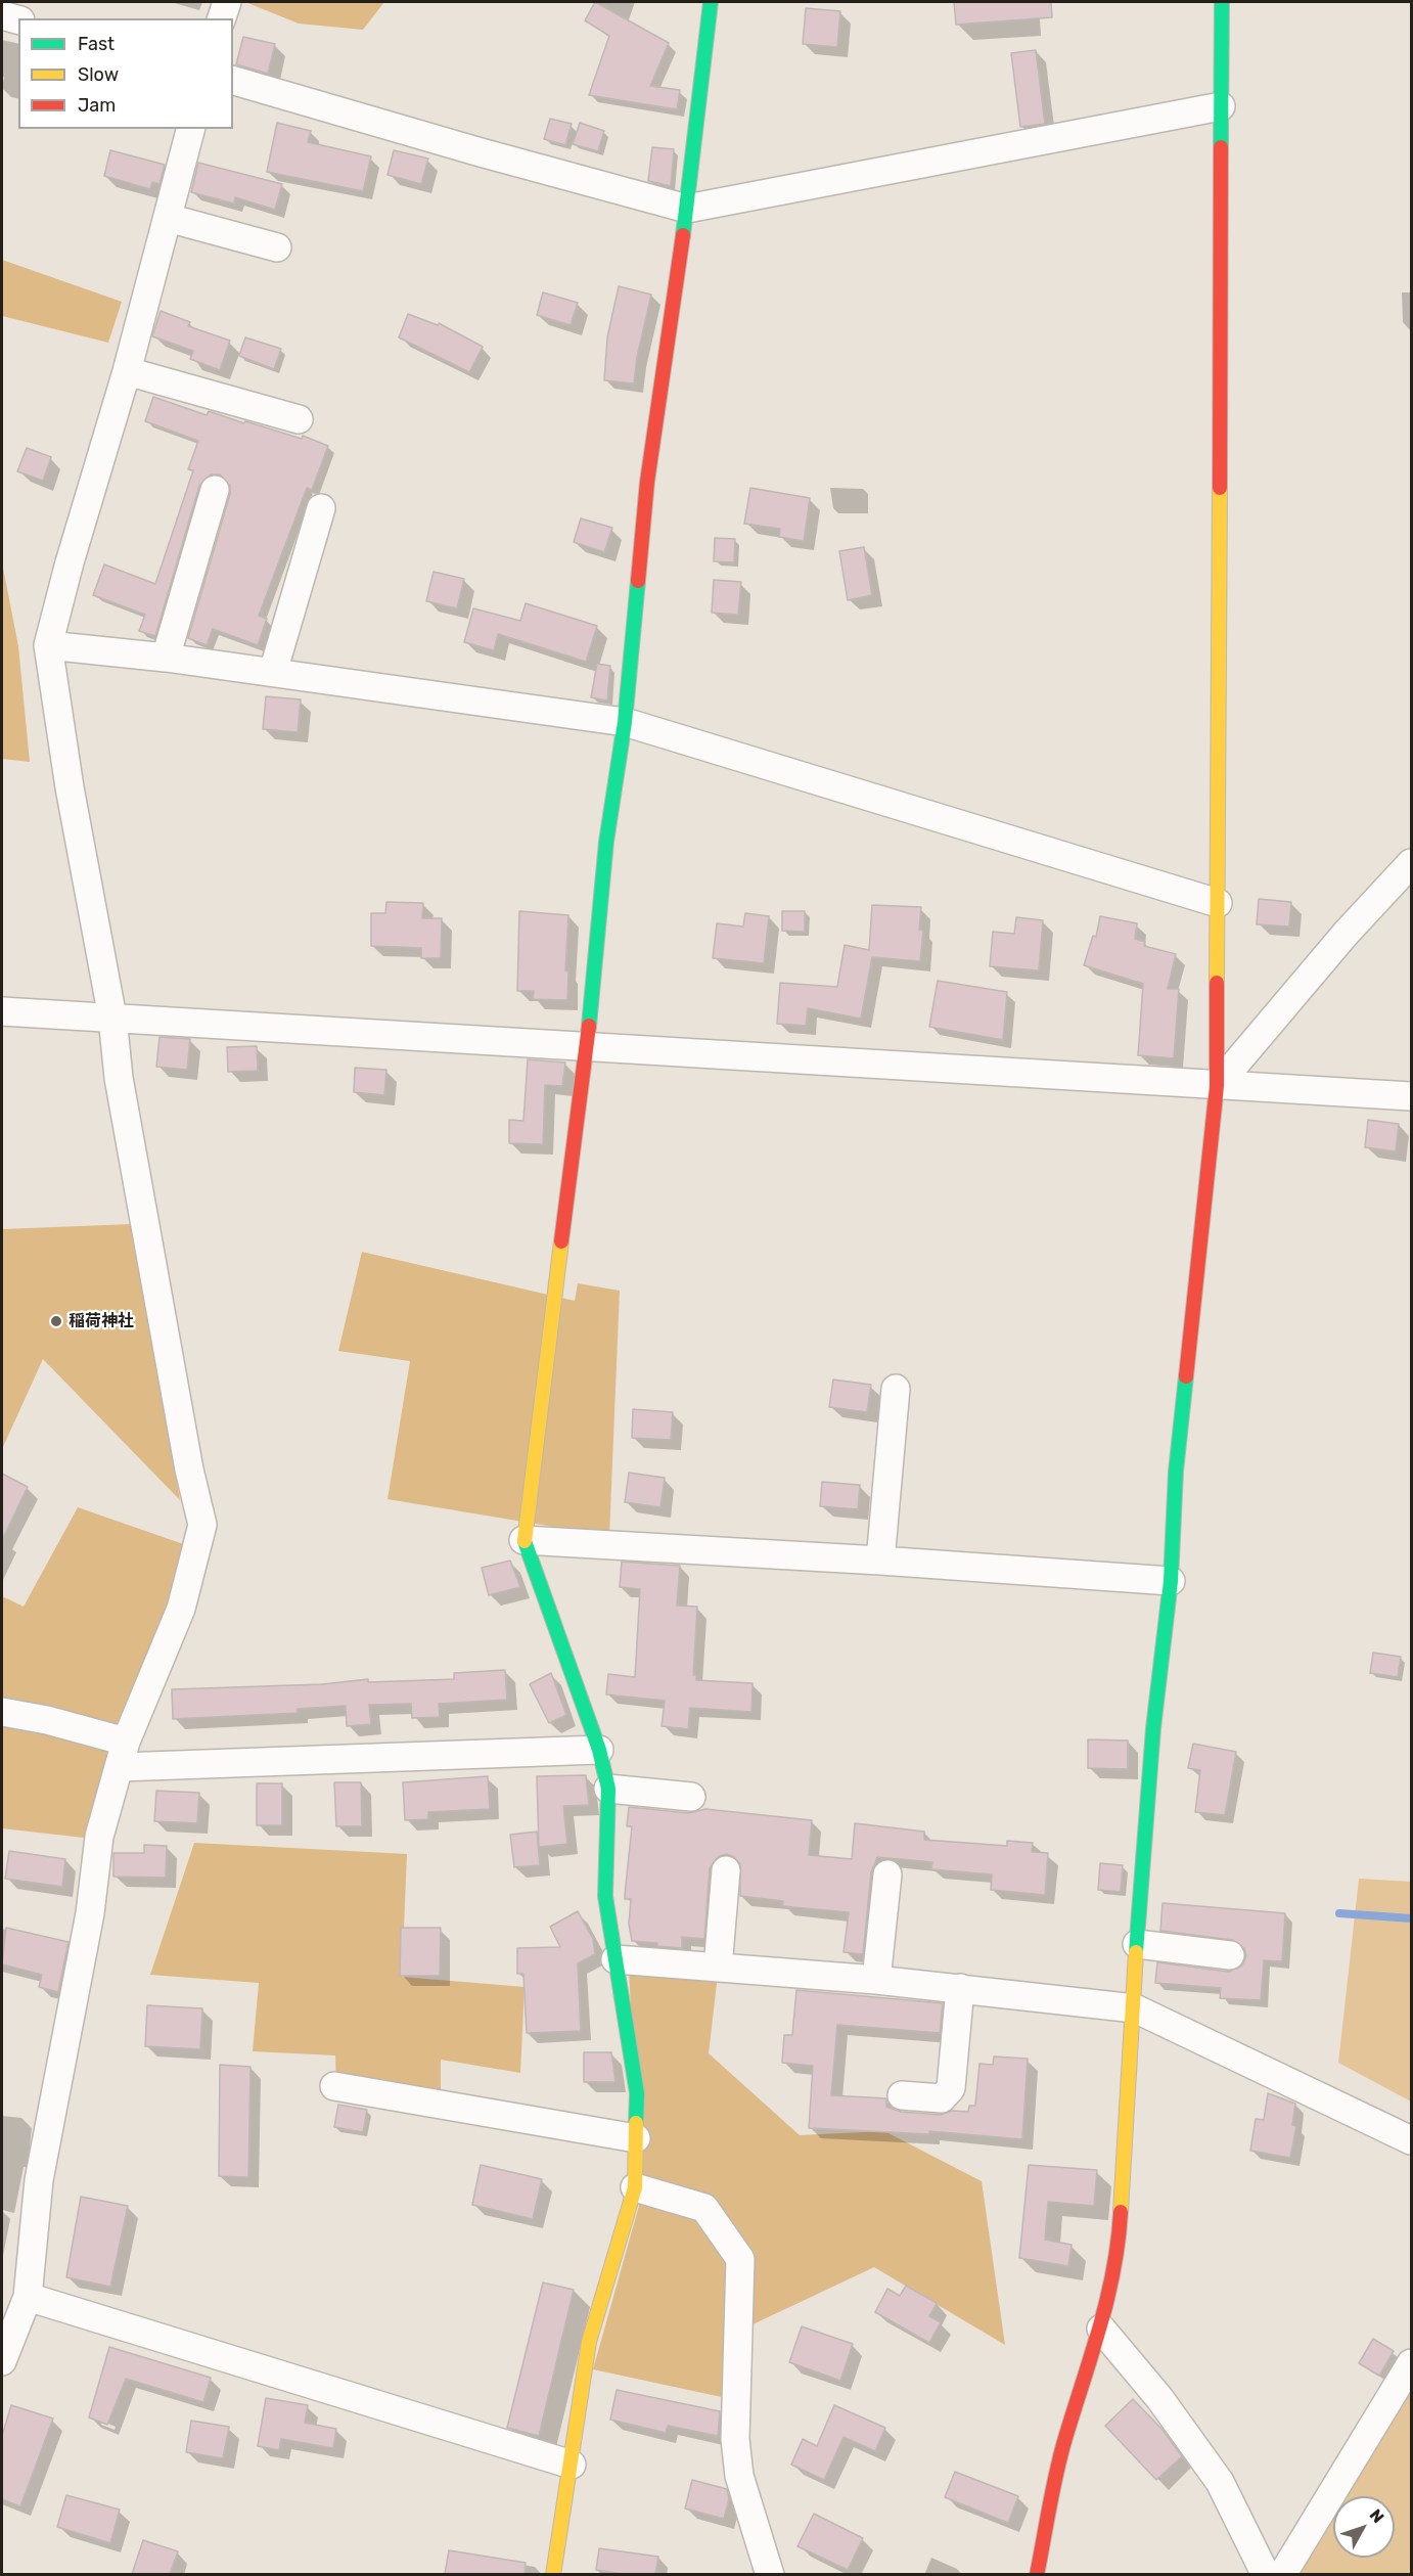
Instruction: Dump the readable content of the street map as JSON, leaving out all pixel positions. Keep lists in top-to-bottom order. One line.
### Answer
{"places":["稲荷神社"],"legend":["Fast","Slow","Jam"],"north":"top right"}
